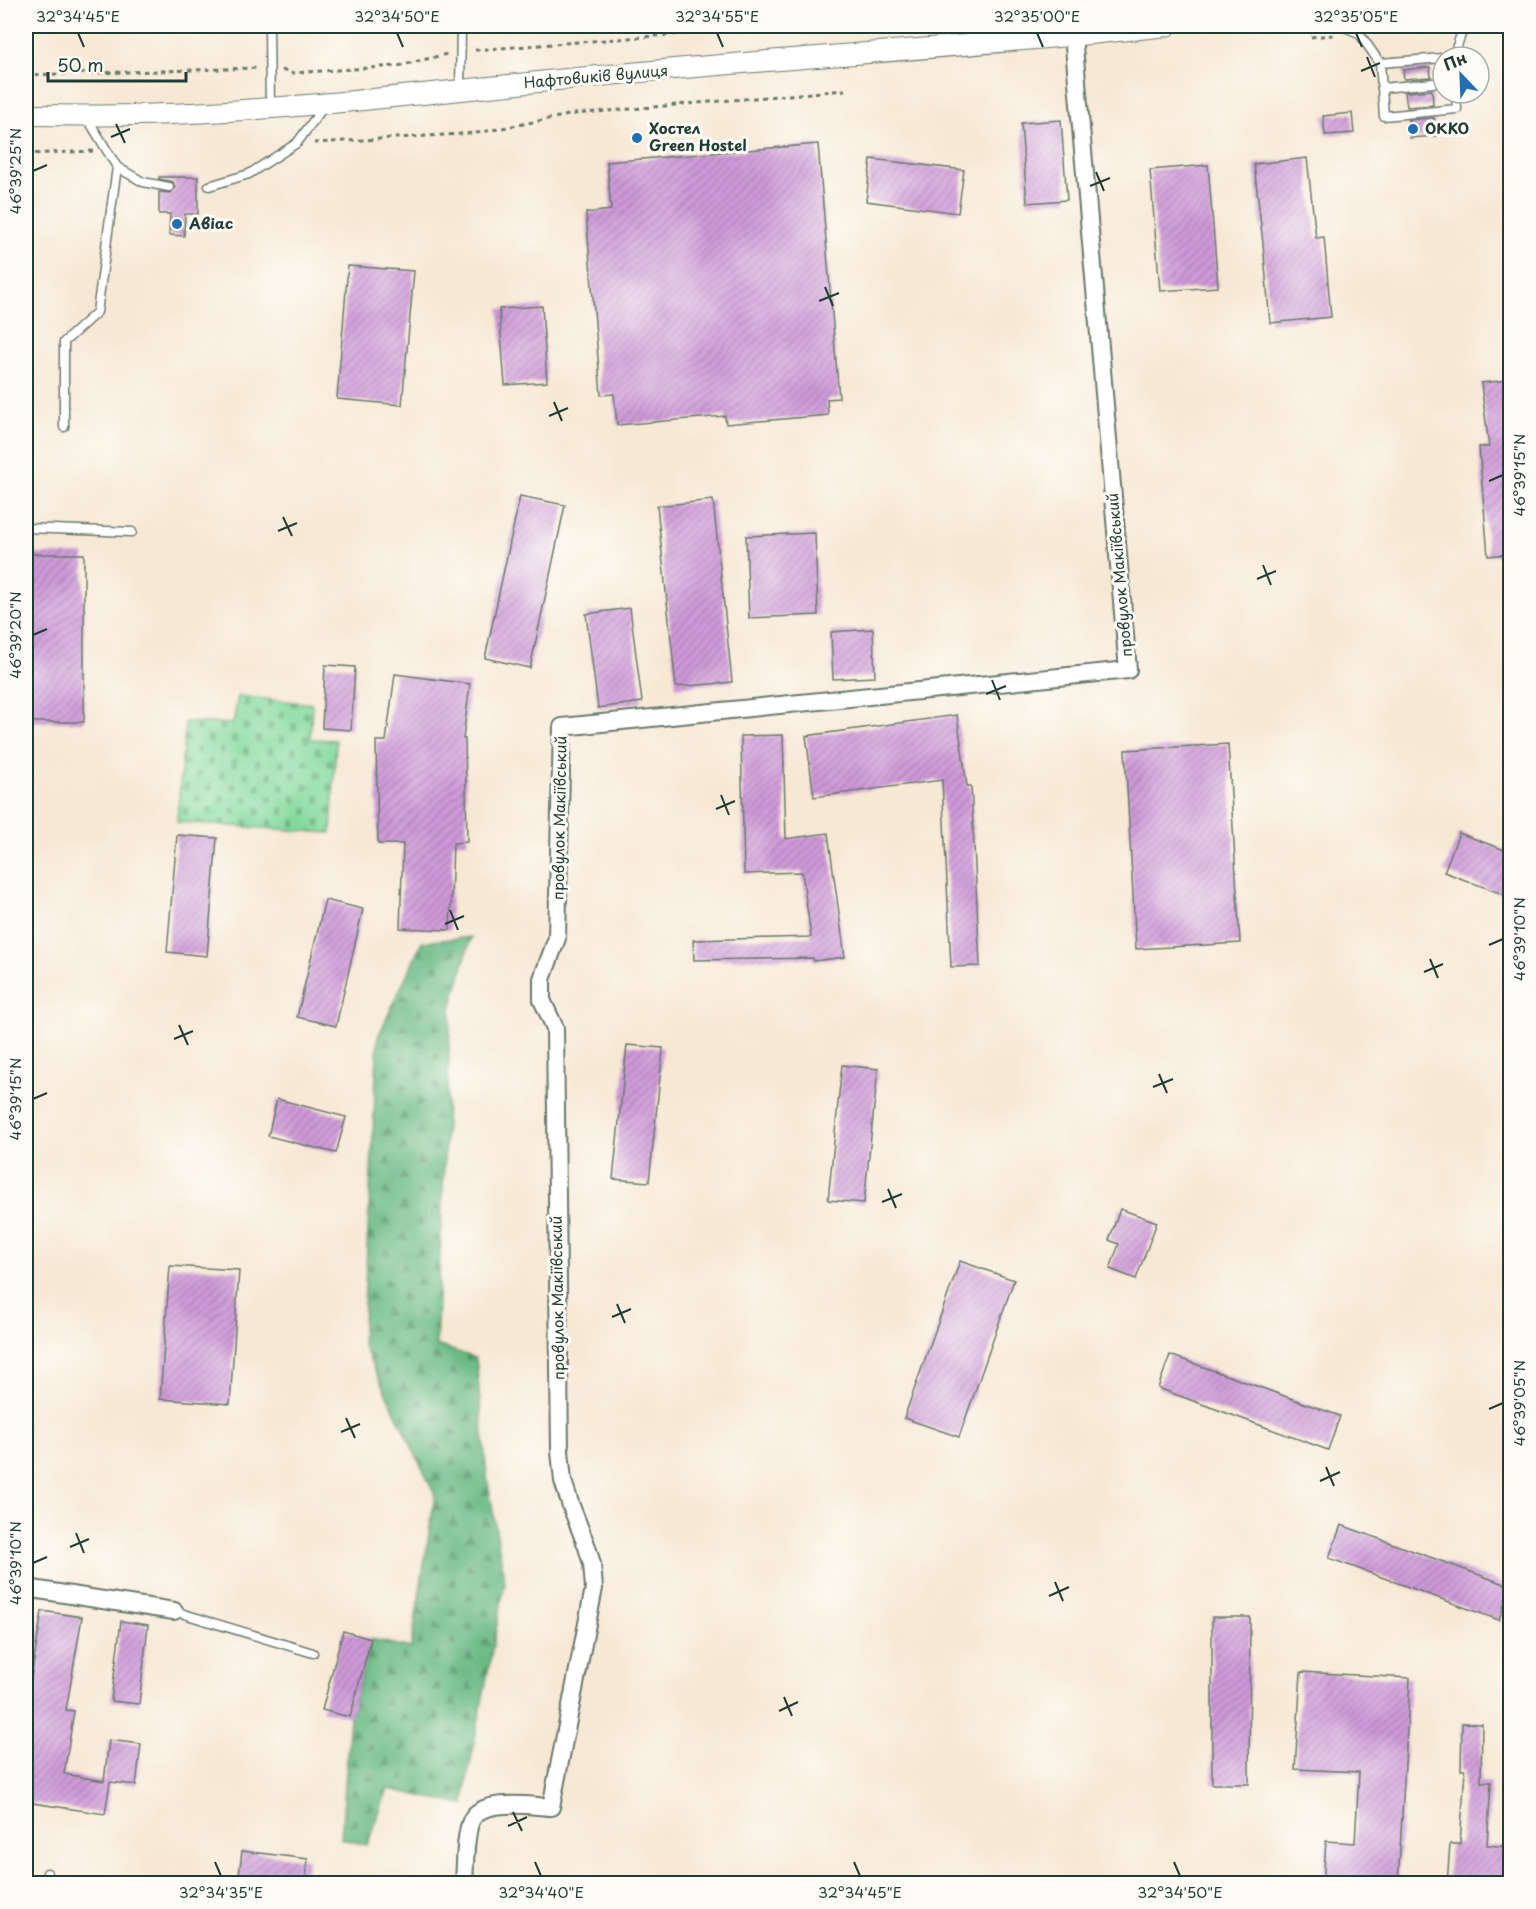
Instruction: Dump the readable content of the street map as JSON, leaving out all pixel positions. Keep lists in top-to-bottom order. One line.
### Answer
{"streets":{"street":["Нафтовиків вулиця","провулок Макіївський"]},"crossings":[["Нафтовиків вулиця","провулок Макіївський"]],"places":["ОККО","Хостел Green Hostel","Авіас"],"scale_bar":"50 m","north":"top left","coordinates":["32°34'45\"E","32°34'50\"E","32°34'55\"E","32°35'00\"E","32°35'05\"E","46°39'25\"N","46°39'15\"N","46°39'20\"N","46°39'10\"N","46°39'05\"N","32°34'35\"E","32°34'40\"E"]}
